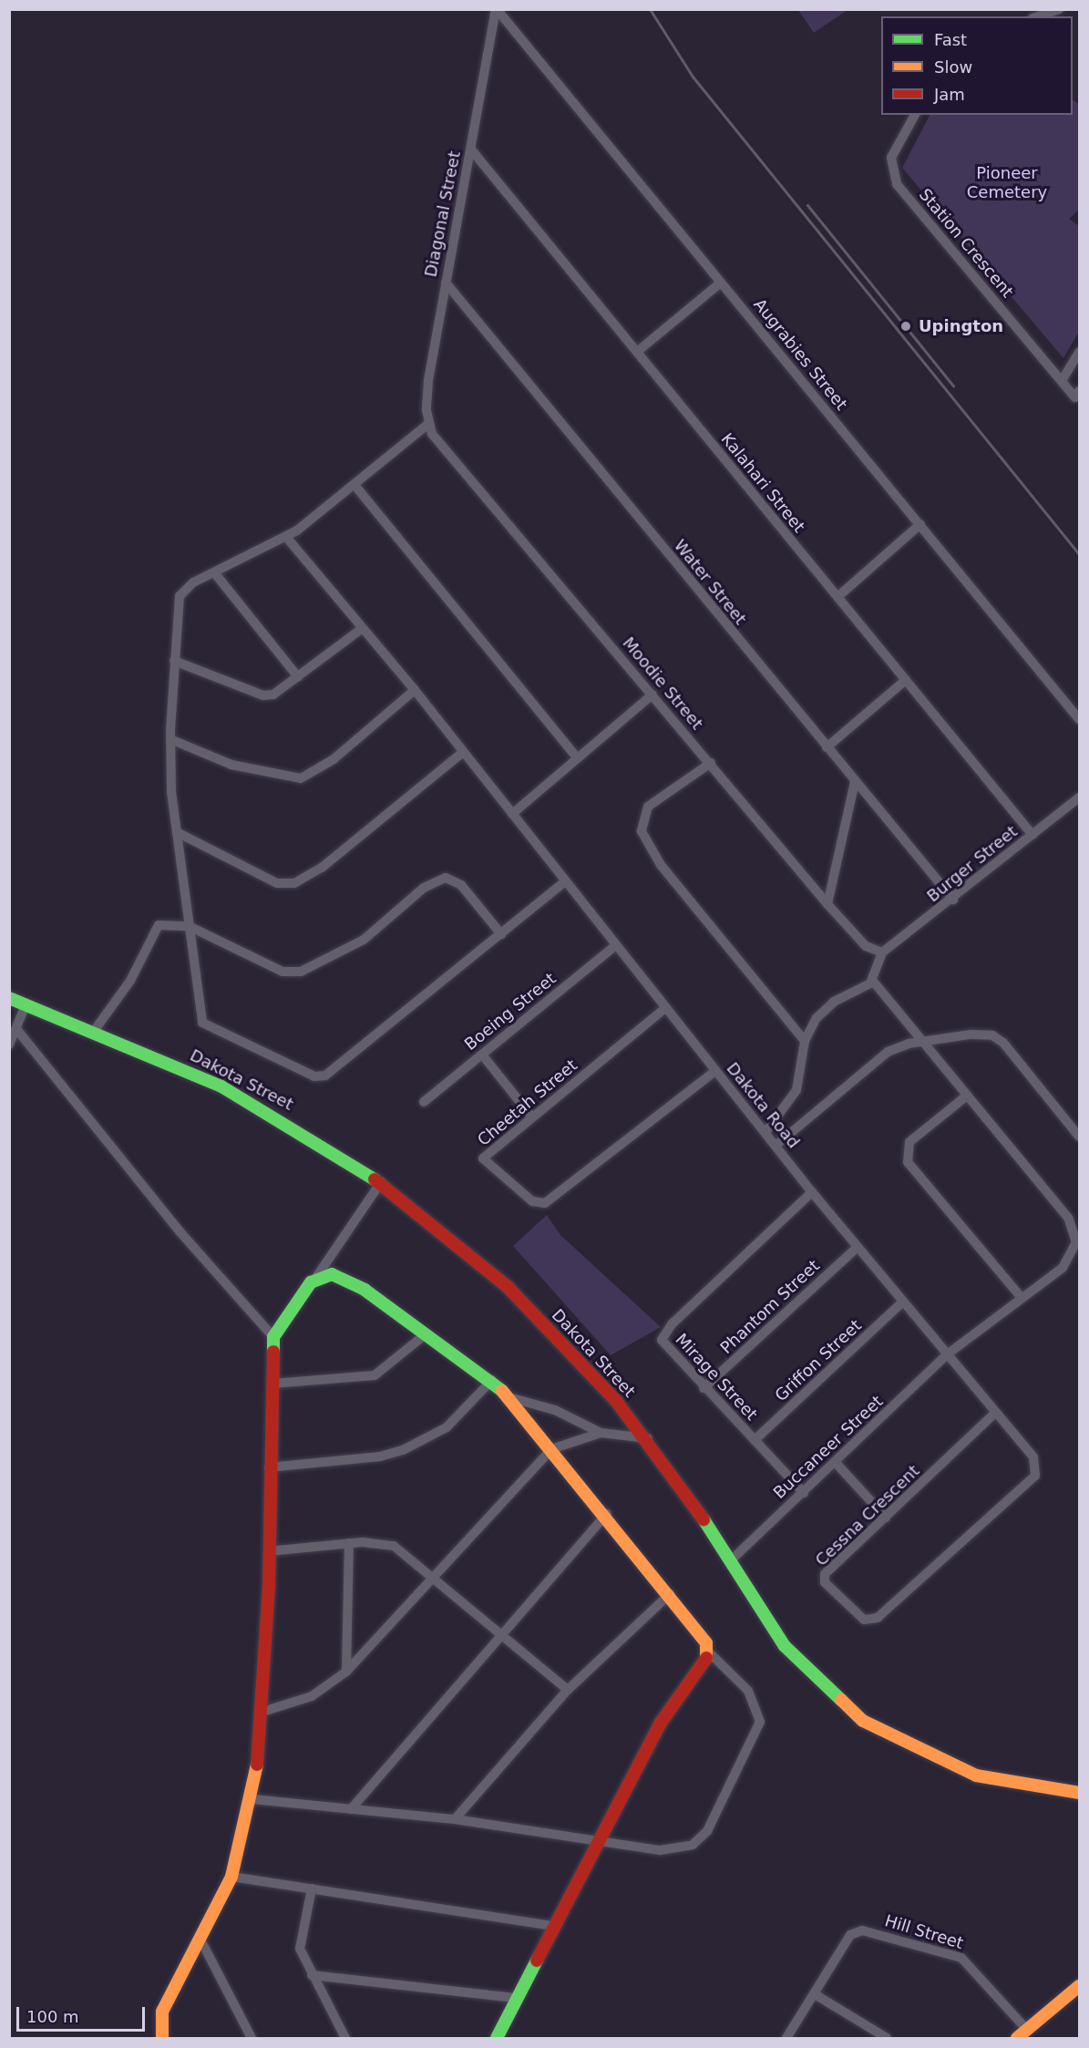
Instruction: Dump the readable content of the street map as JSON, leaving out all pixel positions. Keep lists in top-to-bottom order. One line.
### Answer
{"streets":{"street":["Diagonal Street","Station Crescent","Augrabies Street","Kalahari Street","Water Street","Moodie Street","Burger Street","Boeing Street","Dakota Street","Cheetah Street","Dakota Road","Phantom Street","Griffon Street","Mirage Street","Buccaneer Street","Cessna Crescent","Hill Street"]},"crossings":[["Diagonal Street","Augrabies Street"],["Diagonal Street","Kalahari Street"],["Diagonal Street","Water Street"],["Diagonal Street","Moodie Street"],["Kalahari Street","Burger Street"],["Water Street","Burger Street"],["Moodie Street","Burger Street"],["Boeing Street","Dakota Road"],["Dakota Street","Buccaneer Street"],["Cheetah Street","Dakota Road"],["Dakota Road","Phantom Street"],["Dakota Road","Griffon Street"],["Dakota Road","Mirage Street"],["Dakota Road","Buccaneer Street"],["Dakota Road","Cessna Crescent"],["Phantom Street","Mirage Street"],["Griffon Street","Mirage Street"],["Mirage Street","Buccaneer Street"]],"parks":["Pioneer Cemetery"],"places":["Upington"],"legend":["Fast","Slow","Jam"],"scale_bar":"100 m"}
